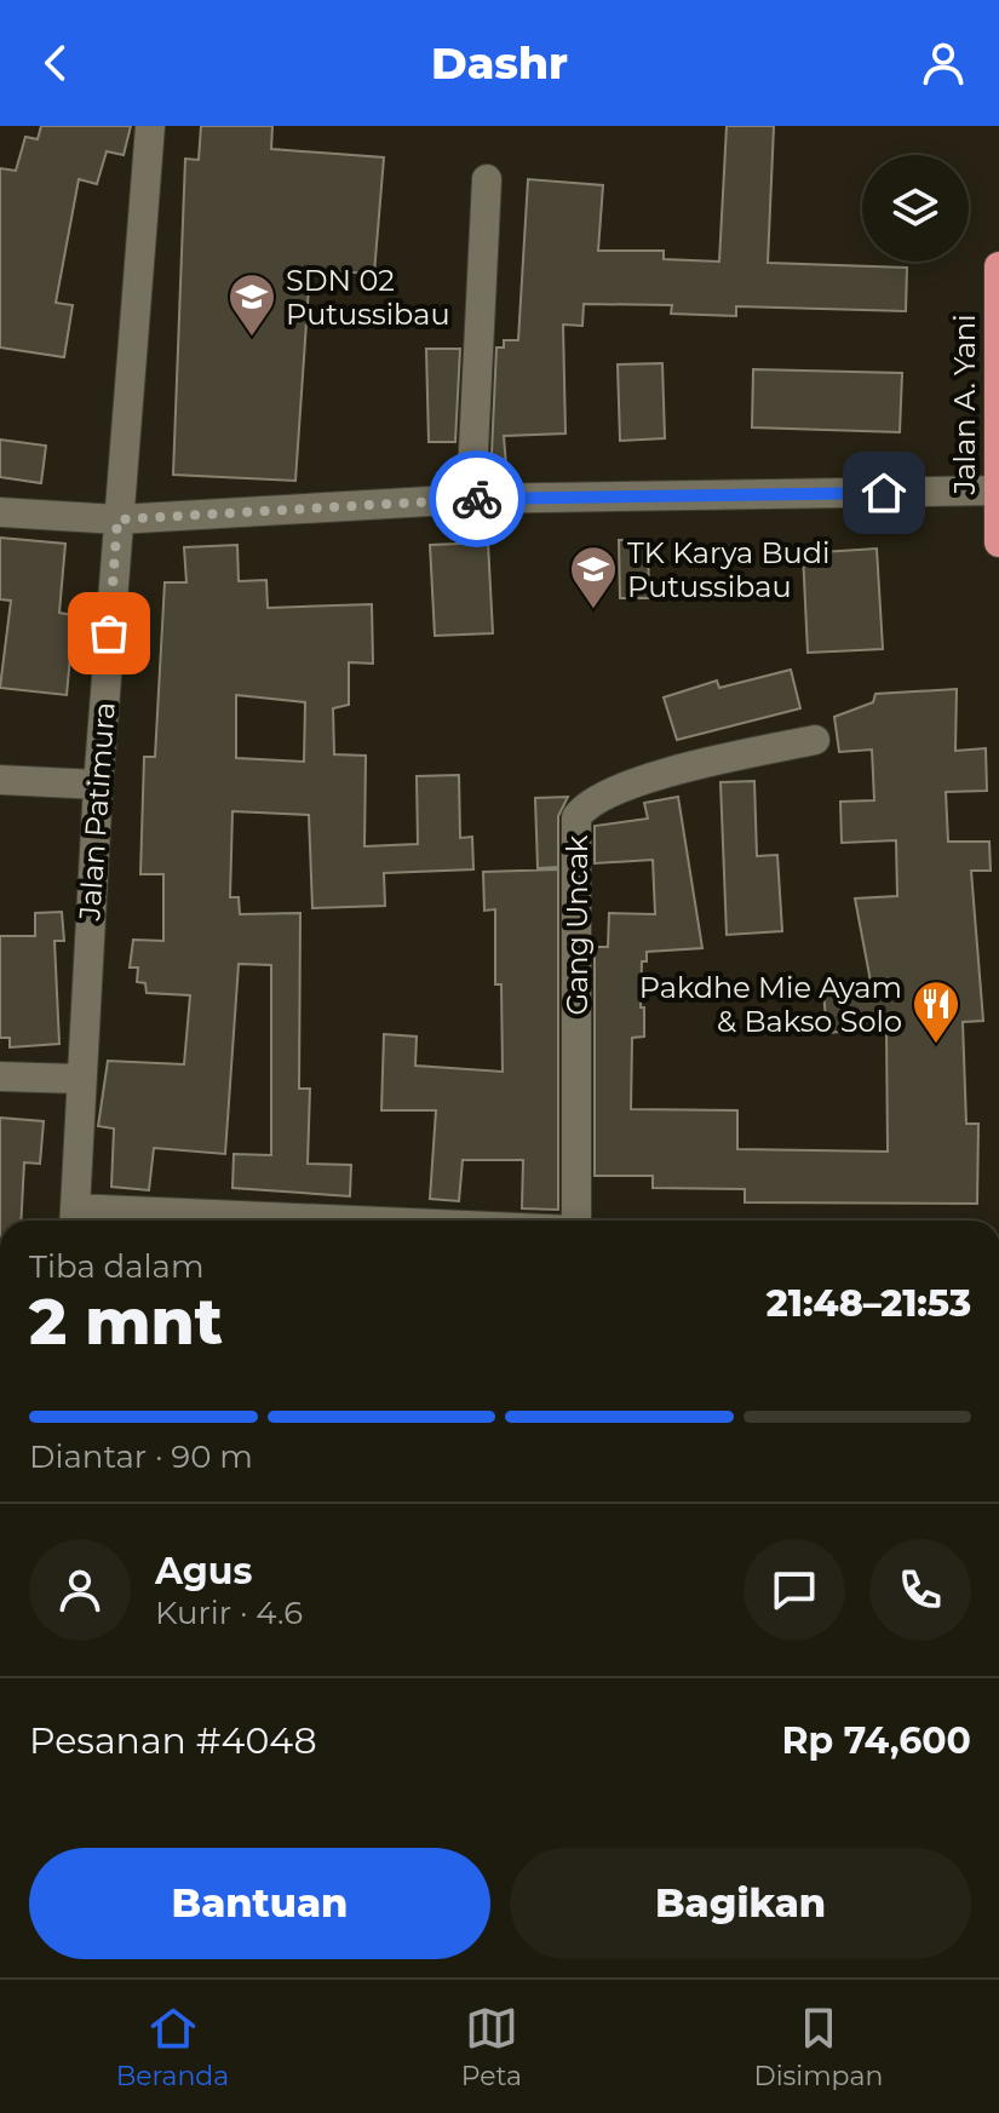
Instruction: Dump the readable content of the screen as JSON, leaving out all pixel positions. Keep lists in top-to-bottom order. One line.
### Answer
{"streets":{"highway":["Jalan A. Yani"],"street":["Jalan Patimura","Gang Uncak"]},"places":{"school or university":["SDN 02 Putussibau","TK Karya Budi Putussibau"],"restaurant":["Pakdhe Mie Ayam & Bakso Solo"]},"page":{"header":"Dashr","heading":["2 mnt","Tiba dalam","21:48–21:53"],"panel":["Agus","Kurir · 4.6","Pesanan #4048","Rp 74,600"],"bar":"Diantar · 90 m","buttons":["Bantuan","Bagikan"],"tabs":["Beranda","Peta","Disimpan"]}}
